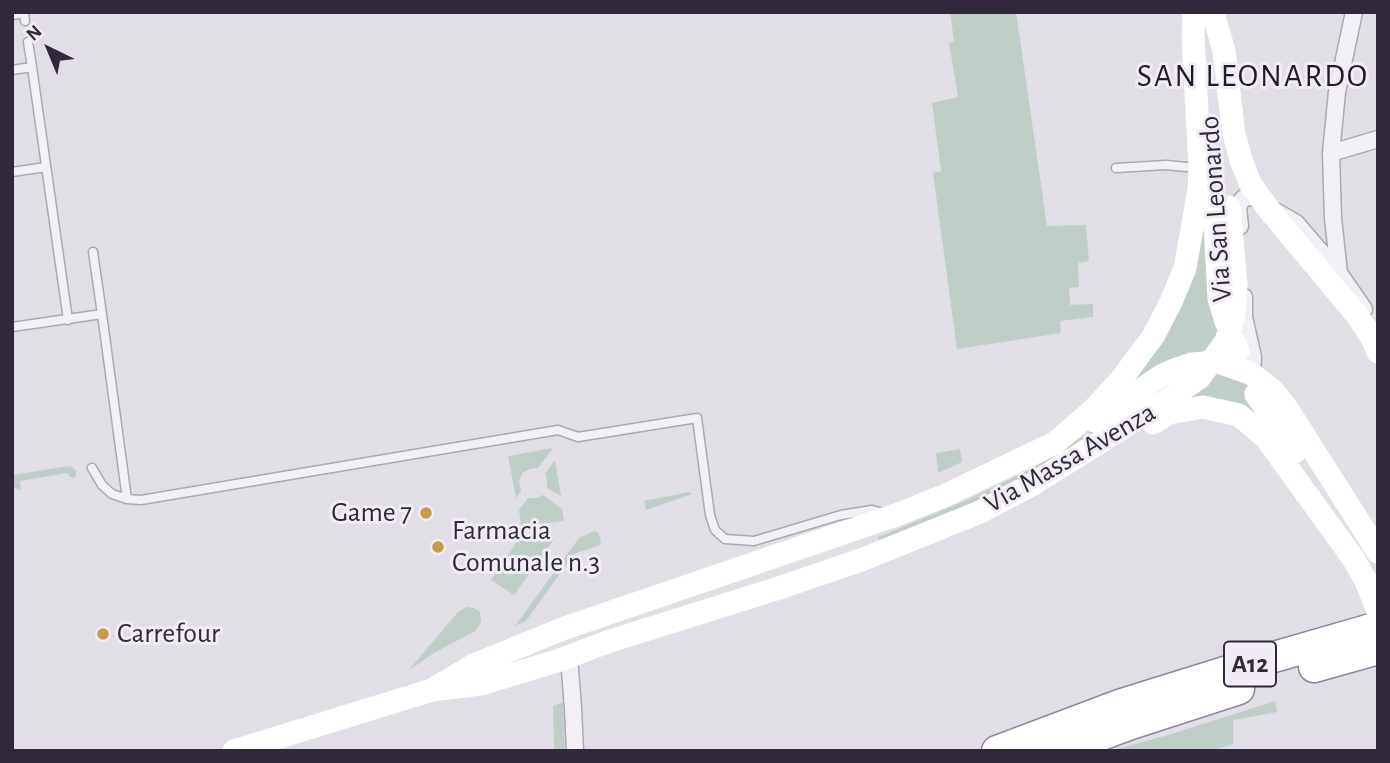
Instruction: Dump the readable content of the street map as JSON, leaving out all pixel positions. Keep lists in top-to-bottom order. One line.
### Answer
{"streets":{"highway":["A12"],"main road":["Via San Leonardo","Via Massa Avenza"]},"crossings":[["Via San Leonardo","Via Massa Avenza"]],"districts":["SAN LEONARDO"],"places":["Game 7","Farmacia Comunale n.3","Carrefour"],"north":"top left"}
